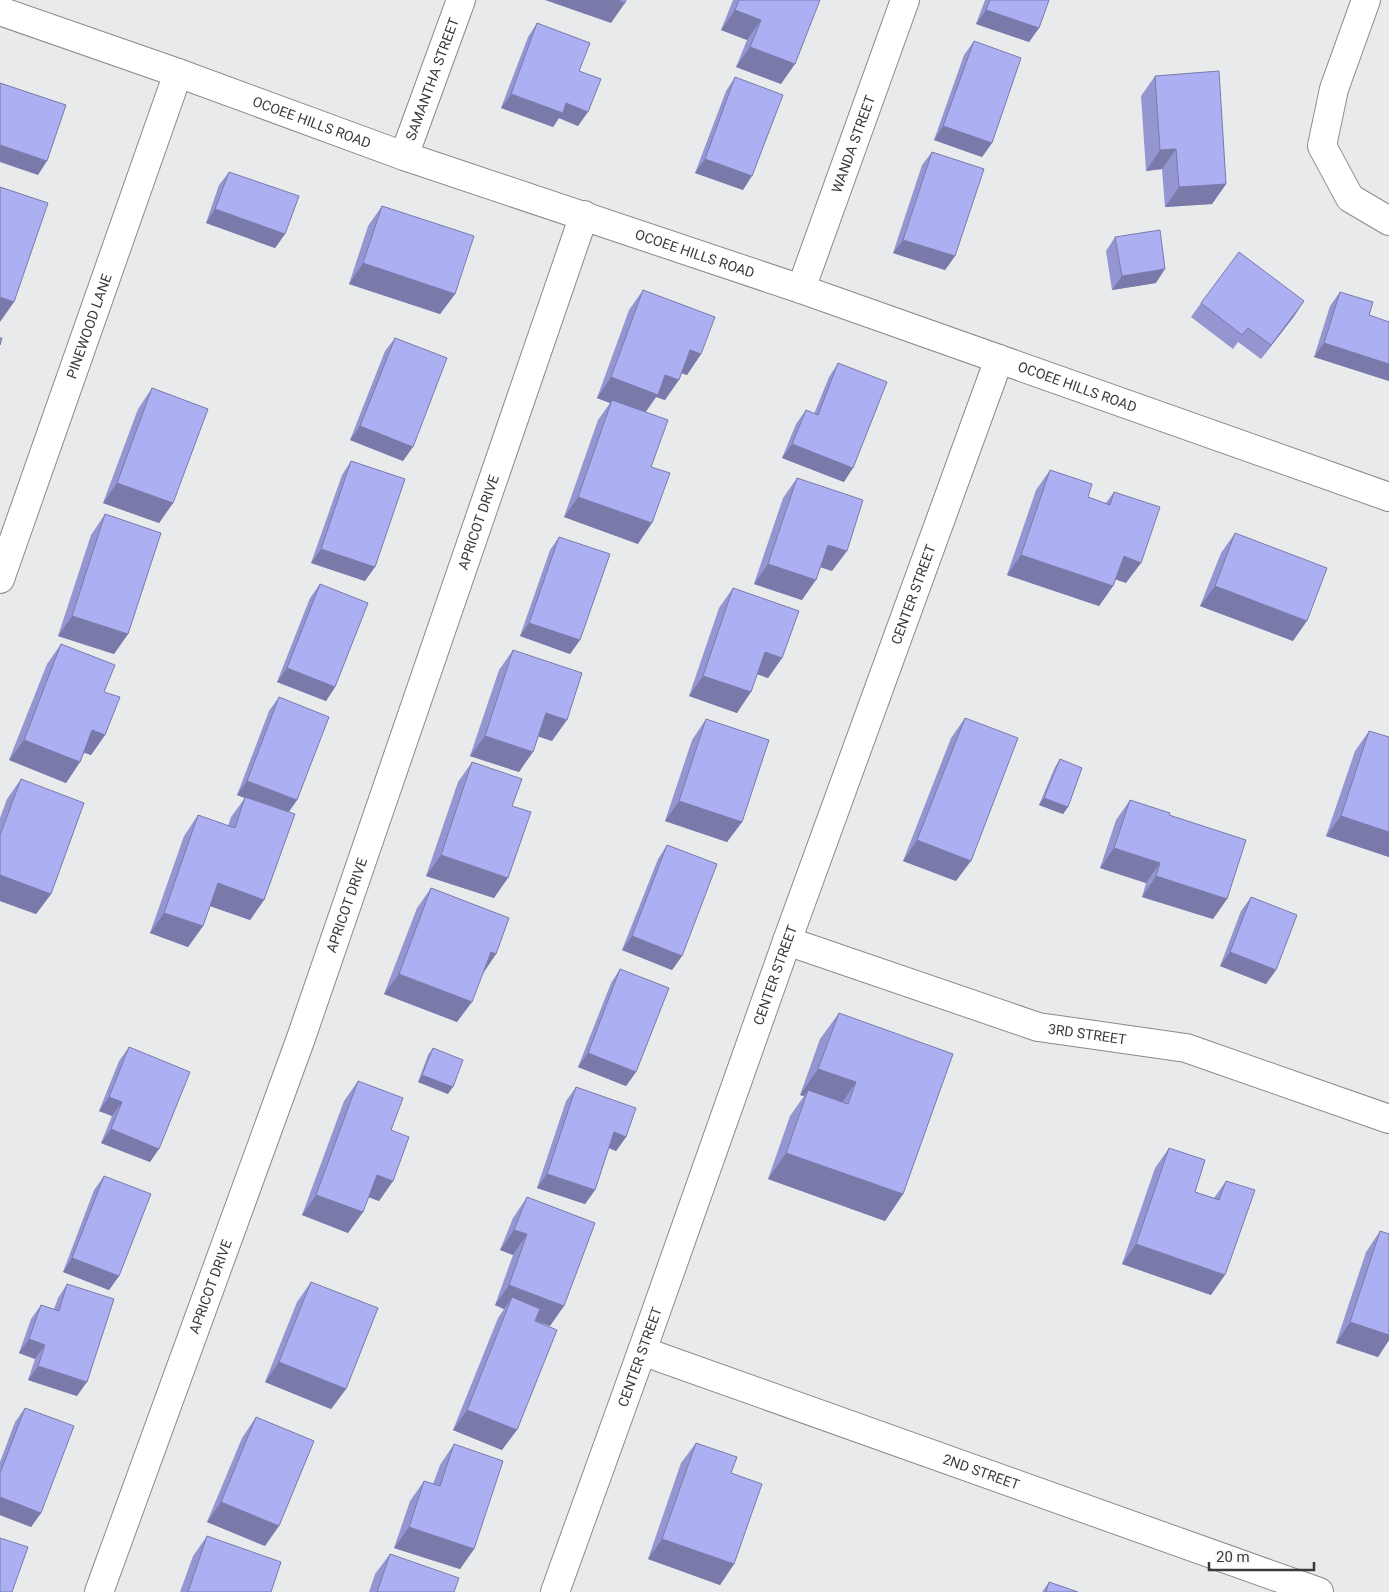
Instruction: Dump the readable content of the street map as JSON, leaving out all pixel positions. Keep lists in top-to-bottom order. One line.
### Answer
{"streets":{"street":["SAMANTHA STREET","OCOEE HILLS ROAD","WANDA STREET","PINEWOOD LANE","APRICOT DRIVE","CENTER STREET","3RD STREET","2ND STREET"]},"crossings":[["SAMANTHA STREET","OCOEE HILLS ROAD"],["OCOEE HILLS ROAD","WANDA STREET"],["OCOEE HILLS ROAD","PINEWOOD LANE"],["OCOEE HILLS ROAD","APRICOT DRIVE"],["OCOEE HILLS ROAD","CENTER STREET"],["CENTER STREET","3RD STREET"],["CENTER STREET","2ND STREET"]],"scale_bar":"20 m"}
